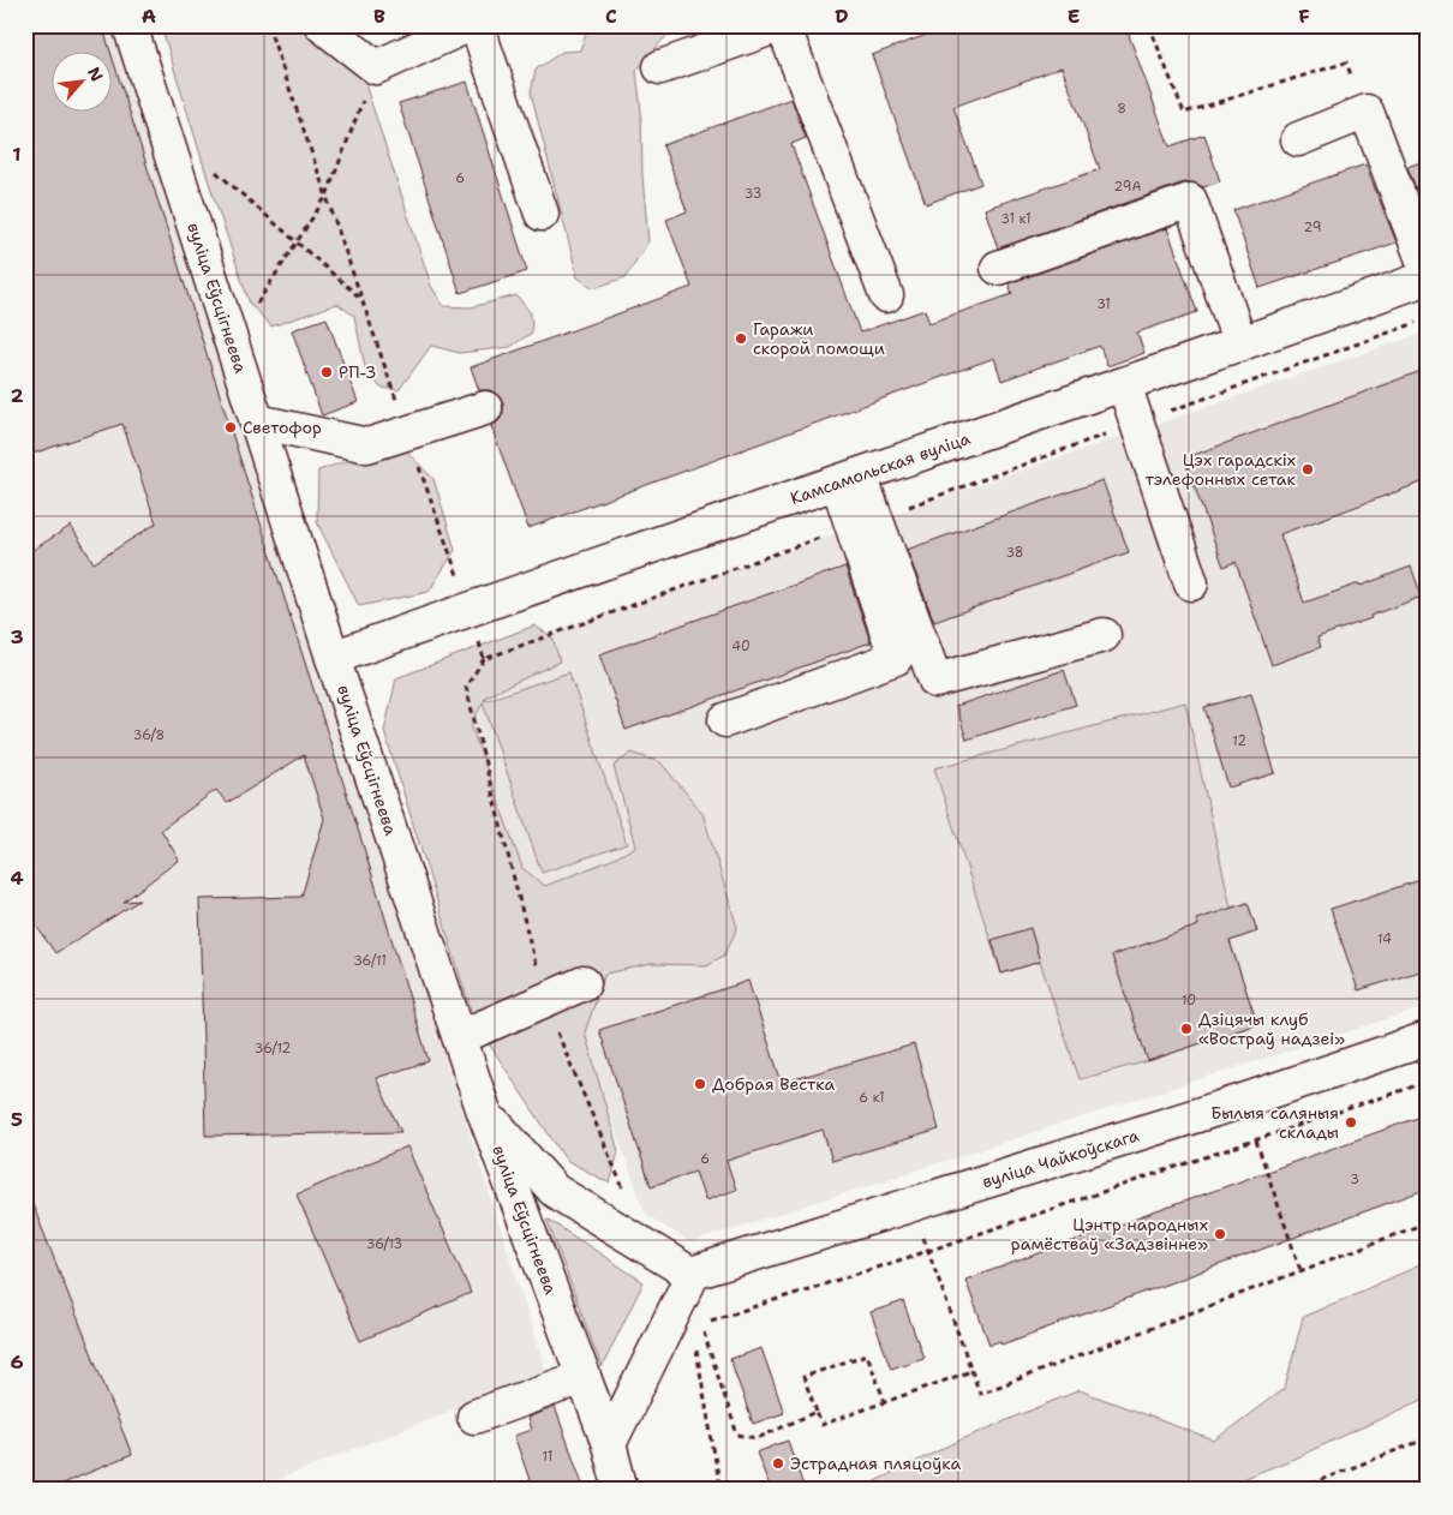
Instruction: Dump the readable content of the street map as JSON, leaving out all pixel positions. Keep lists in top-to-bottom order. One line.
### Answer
{"streets":{"street":["вуліца Еўсцігнеева","Камсамольская вуліца","вуліца Чайкоўскага"]},"crossings":[["вуліца Еўсцігнеева","Камсамольская вуліца"]],"places":["Гаражи скорой помощи","РП-3","Светофор","Цэх гарадскіх тэлефонных сетак","Дзіцячы клуб «Востраў надзеі»","Добрая Вестка","Былыя саляныя склады","Цэнтр народных рамёстваў «Задзвінне»","Эстрадная пляцоўка"],"house_numbers":["8","6","29А","33","31 к1","29","31","38","40","36/8","12","14","36/11","10","36/12","6 к1","6","3","36/13","11"],"north":"top right","grid":{"columns":["A","B","C","D","E","F"],"rows":["1","2","3","4","5","6"]}}
